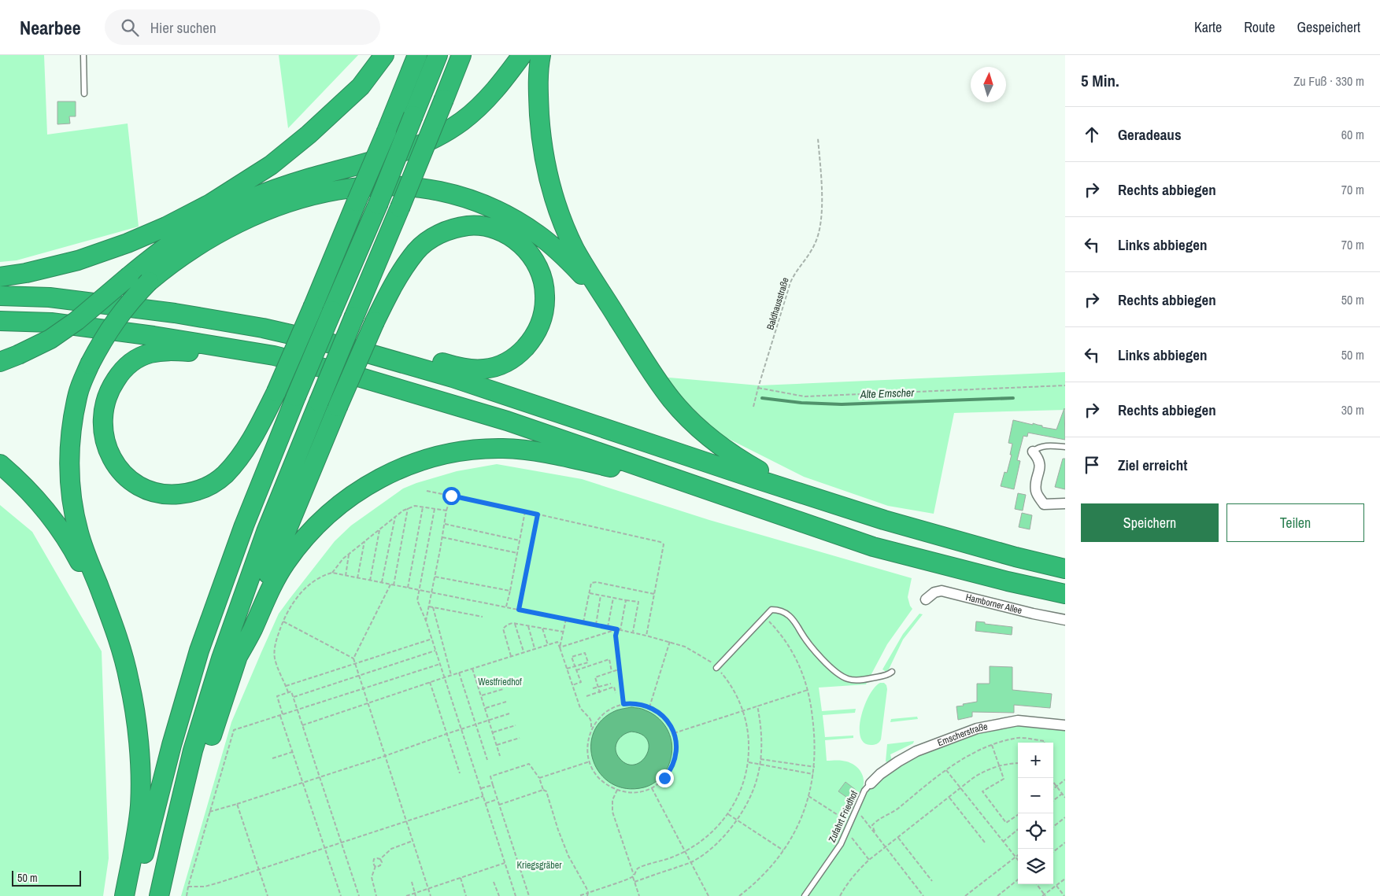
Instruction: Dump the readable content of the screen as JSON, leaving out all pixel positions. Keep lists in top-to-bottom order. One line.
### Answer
{"streets":{"street":["Hamborner Allee","Emscherstraße"],"lane":["Zufahrt Friedhof"],"path":["Baldhausstraße"]},"crossings":[["Emscherstraße","Zufahrt Friedhof"]],"water":["Alte Emscher"],"parks":["Westfriedhof","Kriegsgräber"],"scale_bar":"50 m","north":"top","page":{"header":"Nearbee","search":"Hier suchen","nav":["Karte","Route","Gespeichert"],"heading":["5 Min.","Zu Fuß · 330 m"],"list":[["Geradeaus","60 m"],["Rechts abbiegen","70 m"],["Links abbiegen","70 m"],["Rechts abbiegen","50 m"],["Links abbiegen","50 m"],["Rechts abbiegen","30 m"],"Ziel erreicht"],"buttons":["Speichern","Teilen"],"map_buttons":["+","−"],"scale":"50 m"}}
